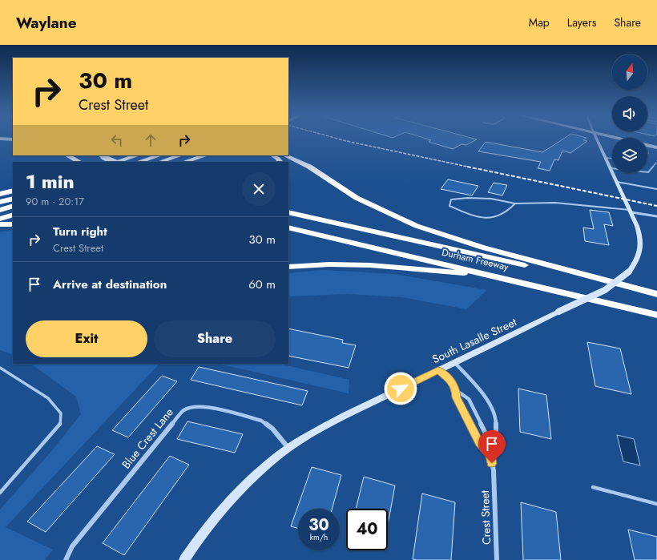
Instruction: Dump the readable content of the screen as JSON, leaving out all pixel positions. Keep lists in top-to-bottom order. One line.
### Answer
{"streets":{"highway":["Durham Freeway"],"street":["South Lasalle Street","Blue Crest Lane","Crest Street"]},"crossings":[["South Lasalle Street","Blue Crest Lane"],["South Lasalle Street","Crest Street"]],"north":"top","page":{"header":"Waylane","nav":["Map","Layers","Share"],"turn":["30 m","Crest Street"],"heading":["1 min","90 m · 20:17"],"list":[{"name":"Turn right","note":"Crest Street","value":"30 m"},{"name":"Arrive at destination","value":"60 m"}],"buttons":["Exit","Share"],"speed":"30 km/h","limit":"40"}}
